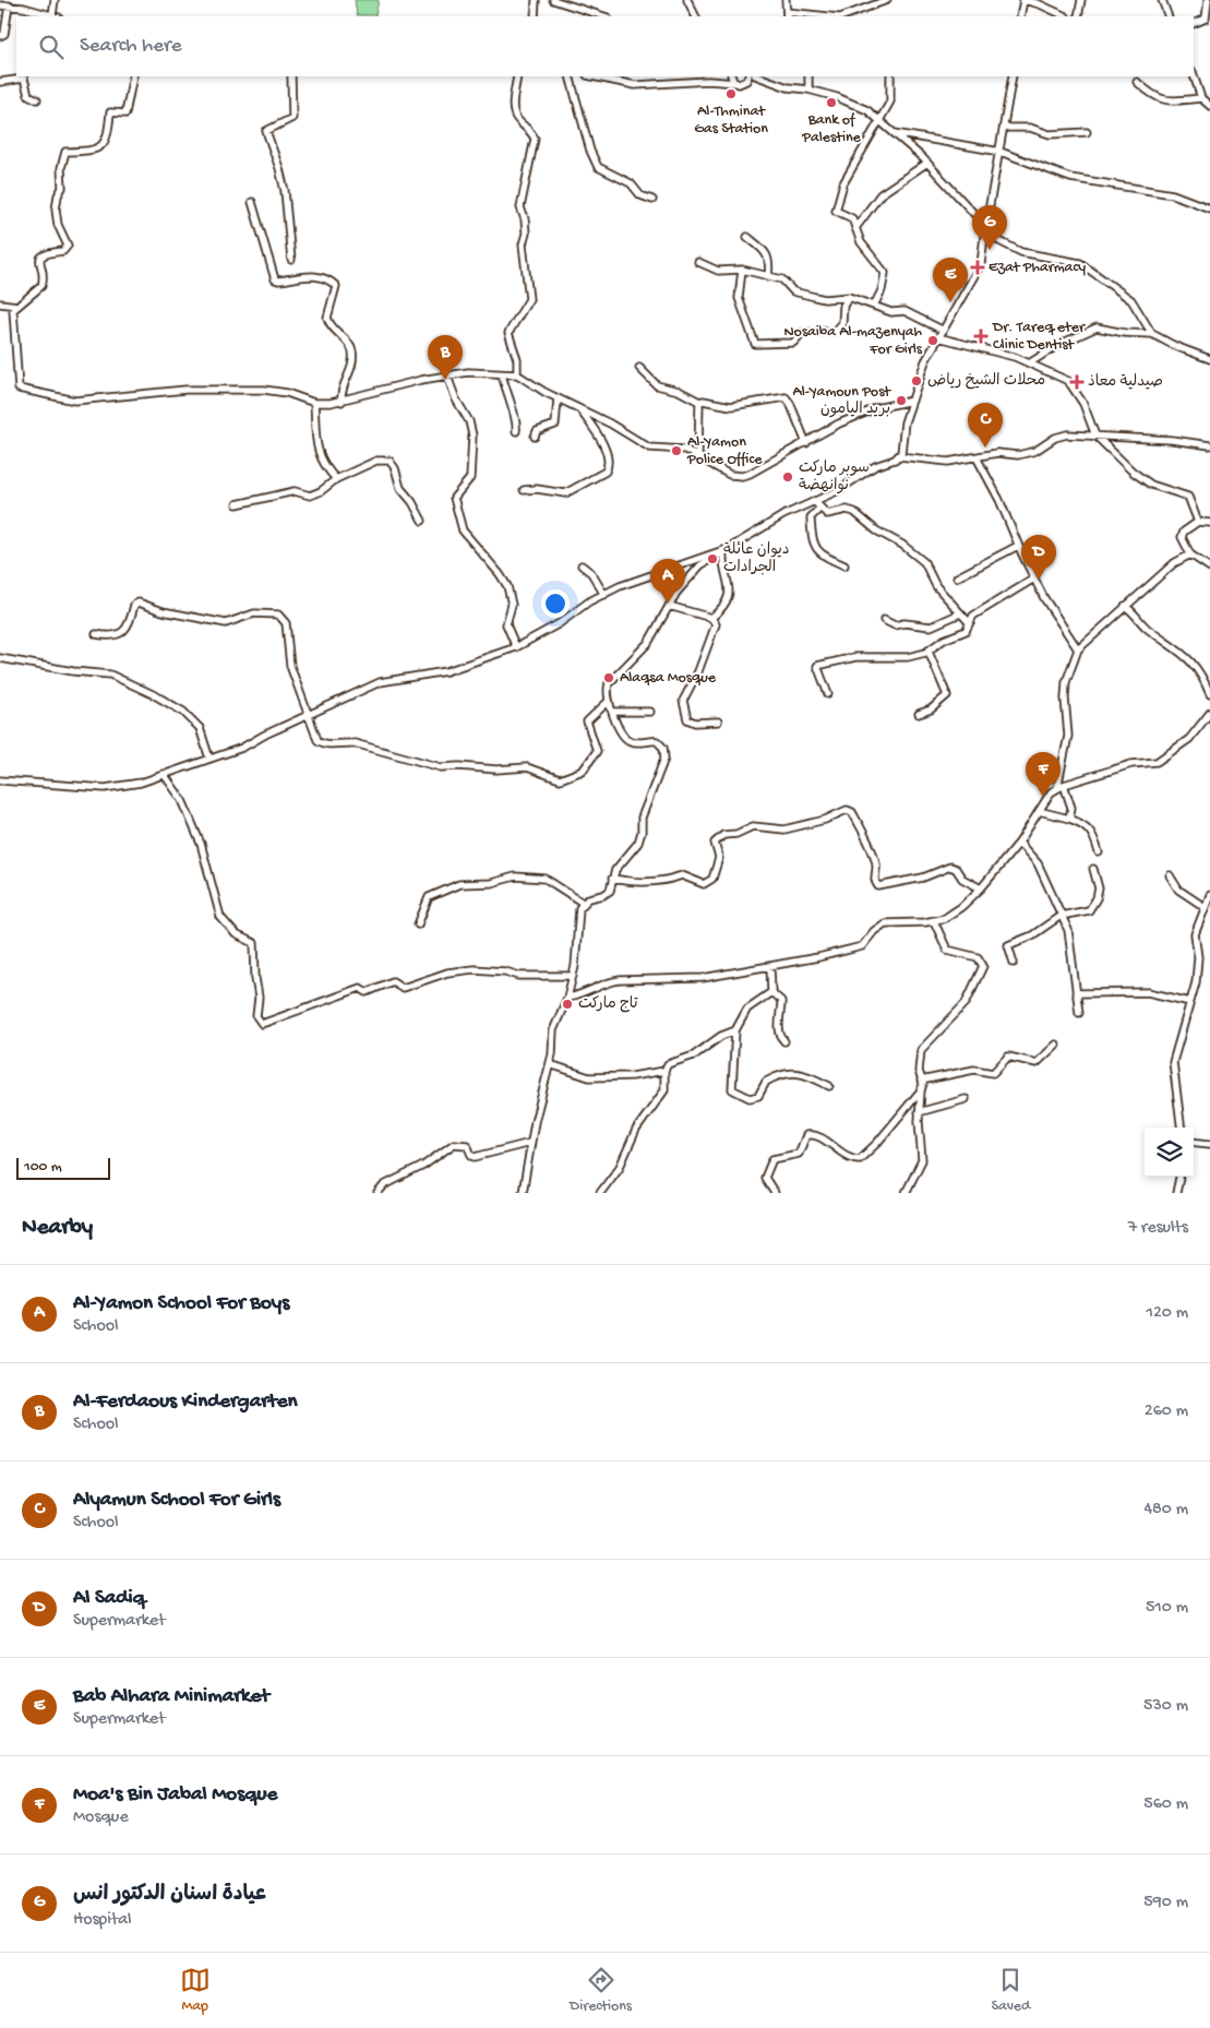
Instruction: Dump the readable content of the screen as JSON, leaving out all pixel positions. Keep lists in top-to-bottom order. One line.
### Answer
{"places":{"other":["Al-Thminat Gas Station","Bank of Palestine","Nosaiba Al-mazenyah For Girls","محلات الشيخ رياض","Al-Yamoun Post بريد اليامون","Al-Yamon Police Office","سوبر ماركت نوانهضة","ديوان عائلة الجرادات","Alaqsa Mosque","تاج ماركت"],"health":["Ezat Pharmacy","Dr. Tareq eter Clinic Dentist","صيدلية معاذ"]},"scale_bar":"100 m","page":{"search":"Search here","pins":["G","E","B","C","D","A","F"],"scale":"100 m","heading":["Nearby","7 results"],"list":[{"mark":"A","name":"Al-Yamon School For Boys","note":"School","value":"120 m"},{"mark":"B","name":"Al-Ferdaous Kindergarten","note":"School","value":"260 m"},{"mark":"C","name":"Alyamun School For Girls","note":"School","value":"480 m"},{"mark":"D","name":"Al Sadiq","note":"Supermarket","value":"510 m"},{"mark":"E","name":"Bab Alhara Minimarket","note":"Supermarket","value":"530 m"},{"mark":"F","name":"Moa's Bin Jabal Mosque","note":"Mosque","value":"560 m"},{"mark":"G","name":"عيادة اسنان الدكتور انس","note":"Hospital","value":"590 m"}],"nav":["Map","Directions","Saved"]}}
